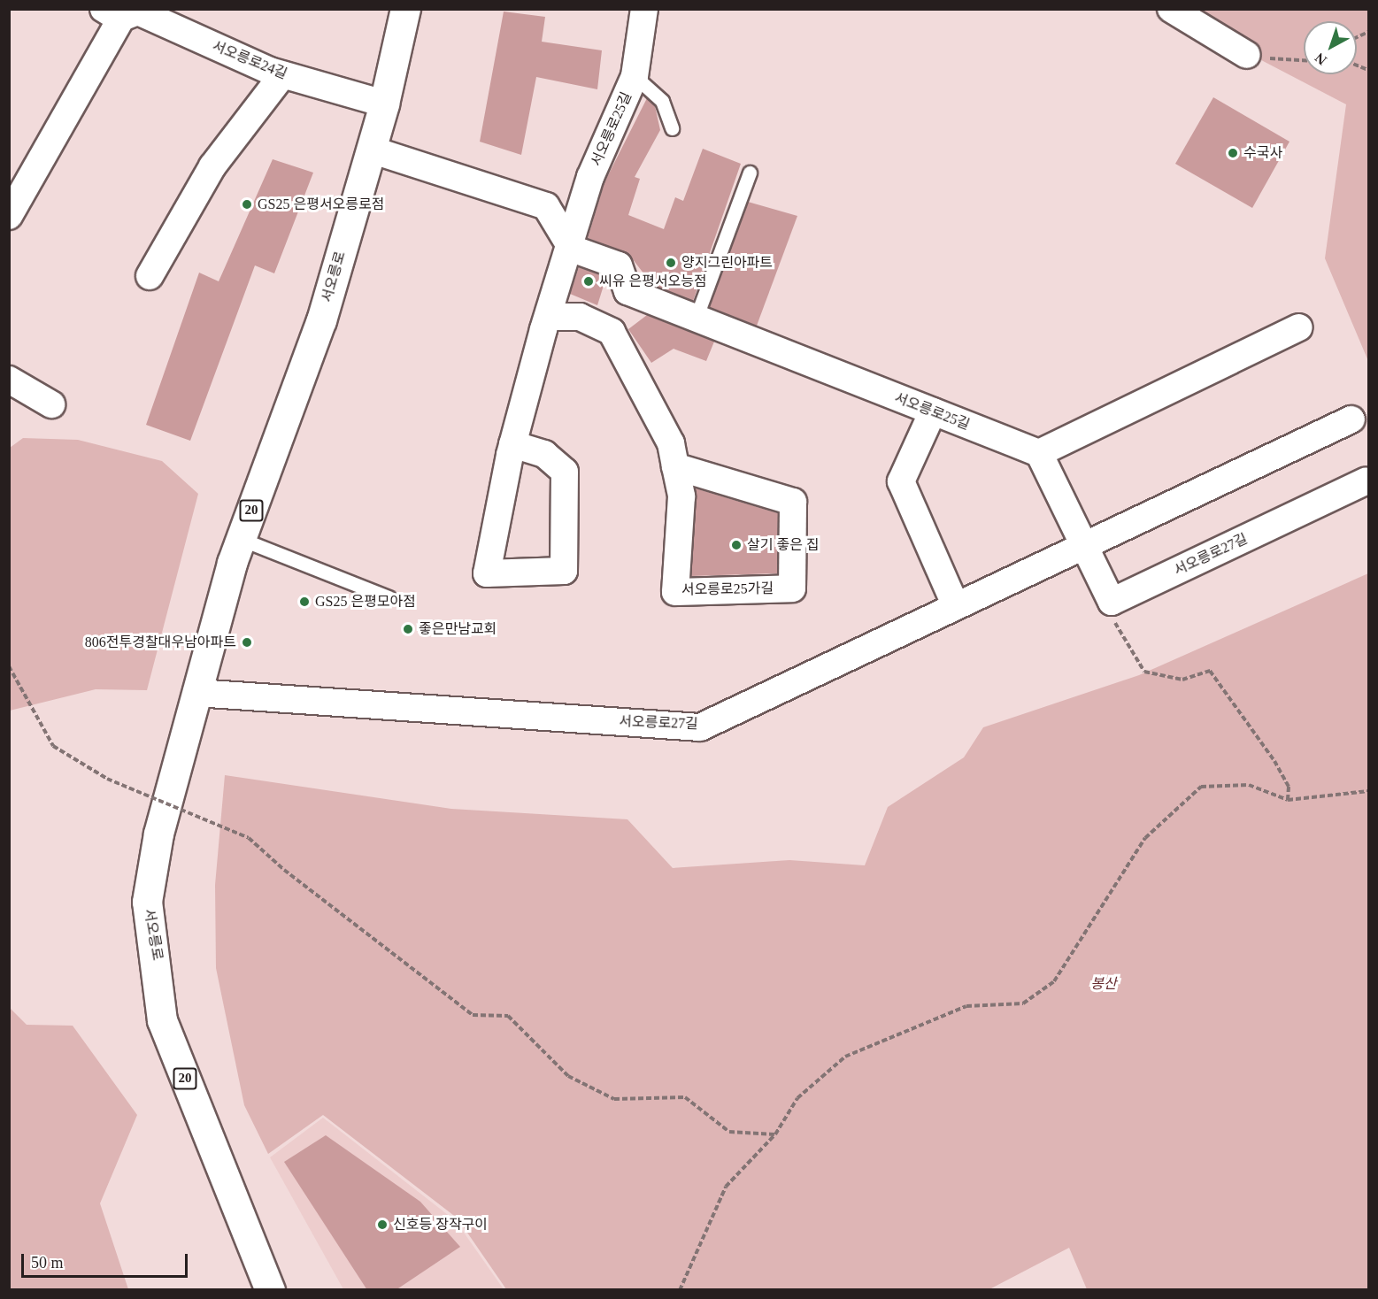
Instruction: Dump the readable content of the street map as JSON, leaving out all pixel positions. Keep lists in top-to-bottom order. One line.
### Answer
{"streets":{"main road":["서오릉로","20"],"street":["서오릉로24길","서오릉로25길","서오릉로27길","서오릉로25가길"]},"crossings":[["서오릉로24길","서오릉로"],["서오릉로","서오릉로27길"]],"parks":["봉산"],"places":["수국사","GS25 은평서오릉로점","양지그린아파트","씨유 은평서오능점","살기 좋은 집","GS25 은평모아점","좋은만남교회","806전투경찰대우남아파트","신호등 장작구이"],"scale_bar":"50 m","north":"bottom left"}
